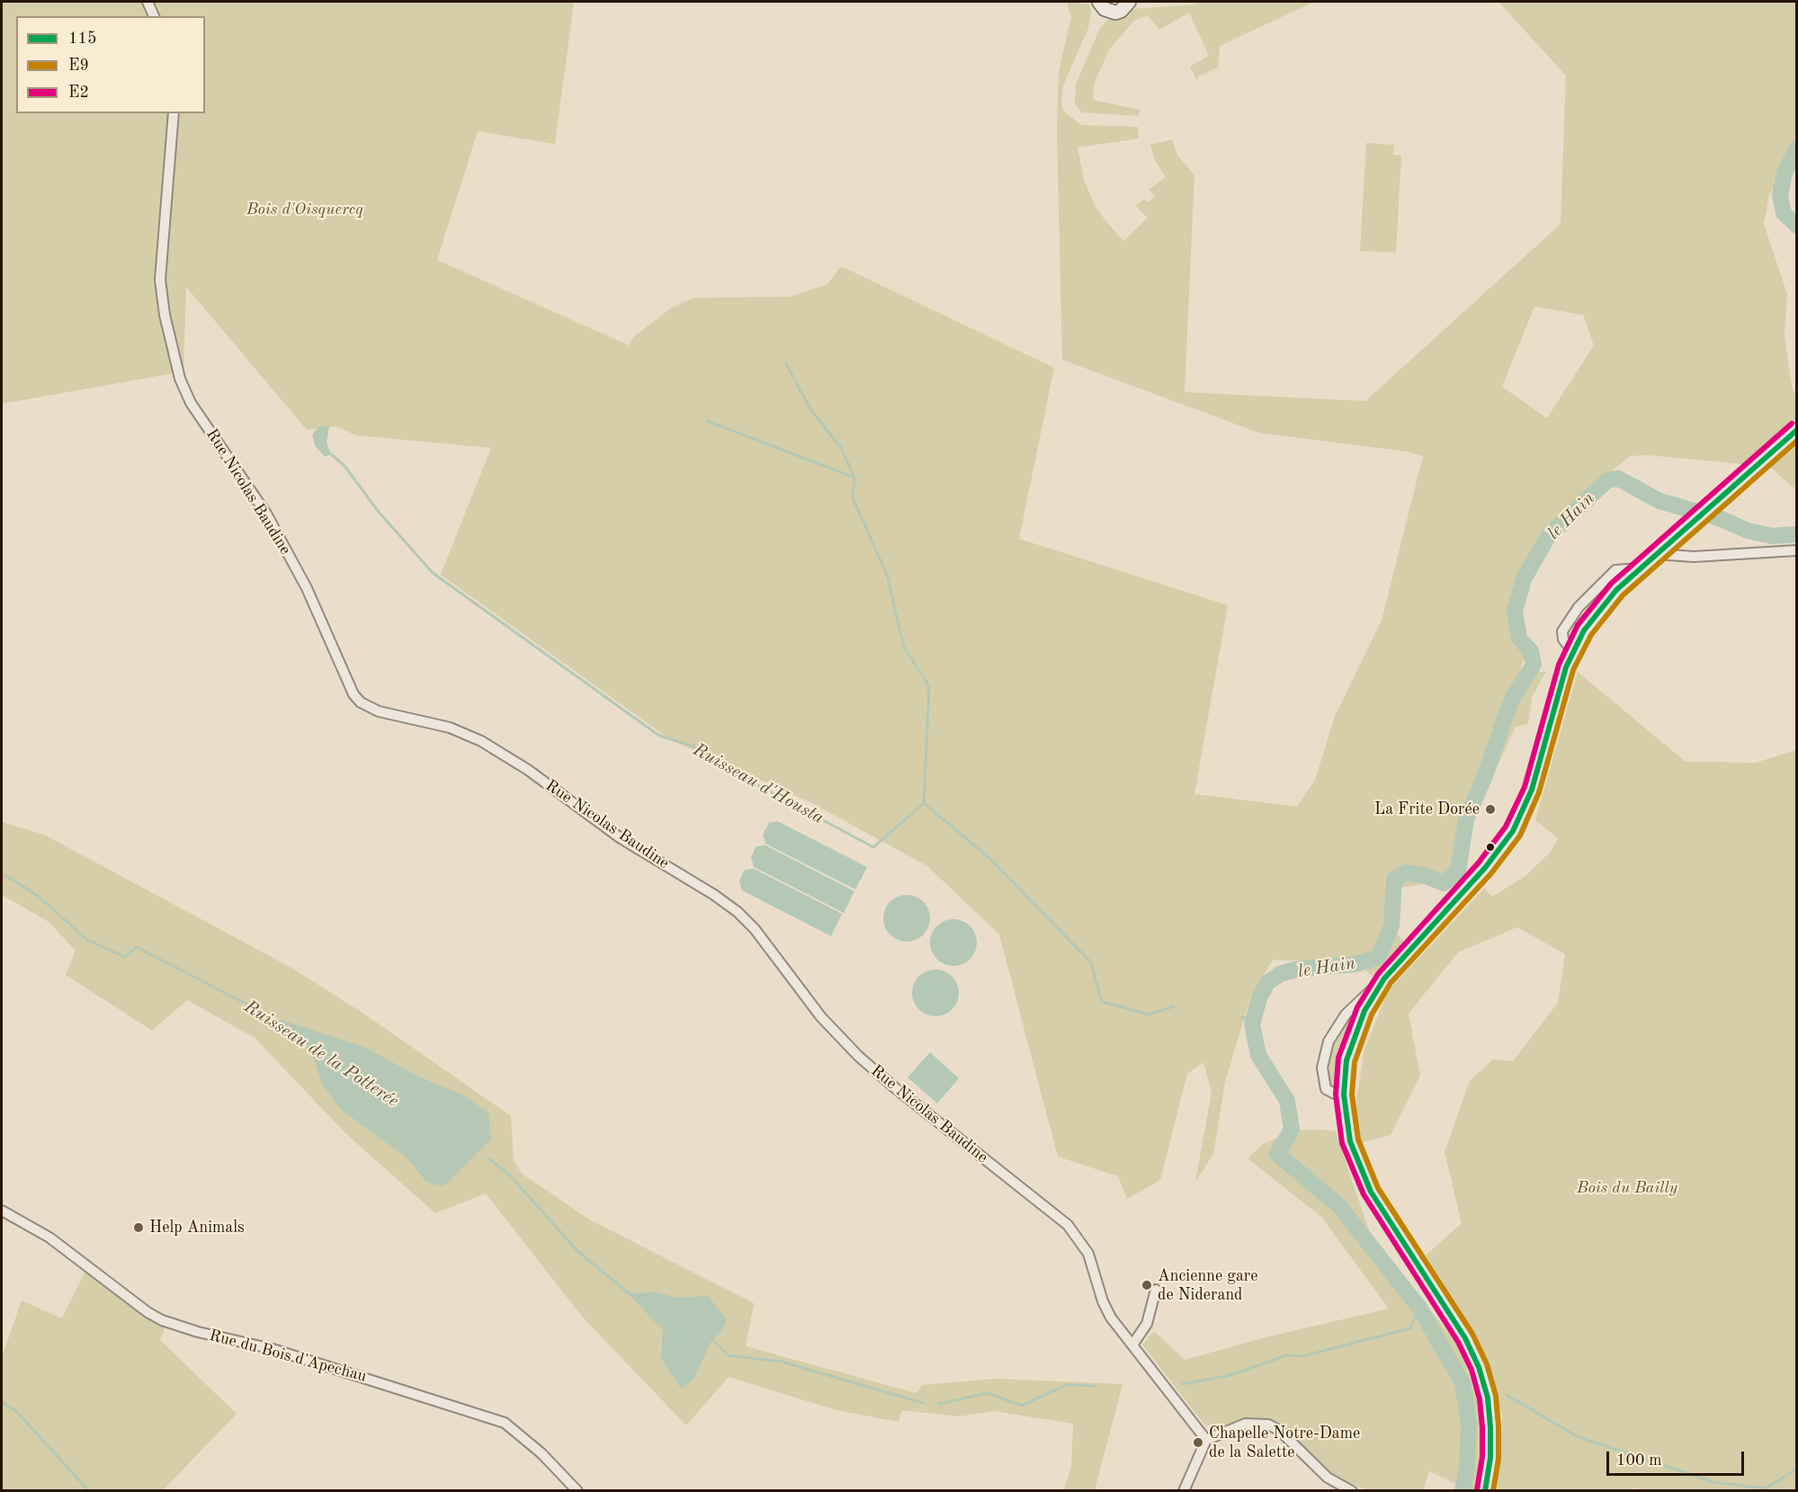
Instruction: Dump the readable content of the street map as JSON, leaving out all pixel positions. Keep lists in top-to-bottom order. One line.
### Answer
{"streets":{"street":["Rue Nicolas Baudine","Rue du Bois d'Apechau"]},"water":["le Hain","Ruisseau d'Housta","Ruisseau de la Potterée"],"parks":["Bois d'Oisquercq","Bois du Bailly"],"places":["La Frite Dorée","Help Animals","Ancienne gare de Niderand","Chapelle Notre-Dame de la Salette"],"lines":["transit line E2","transit line 115","transit line E9"],"legend":["115","E9","E2"],"scale_bar":"100 m"}
